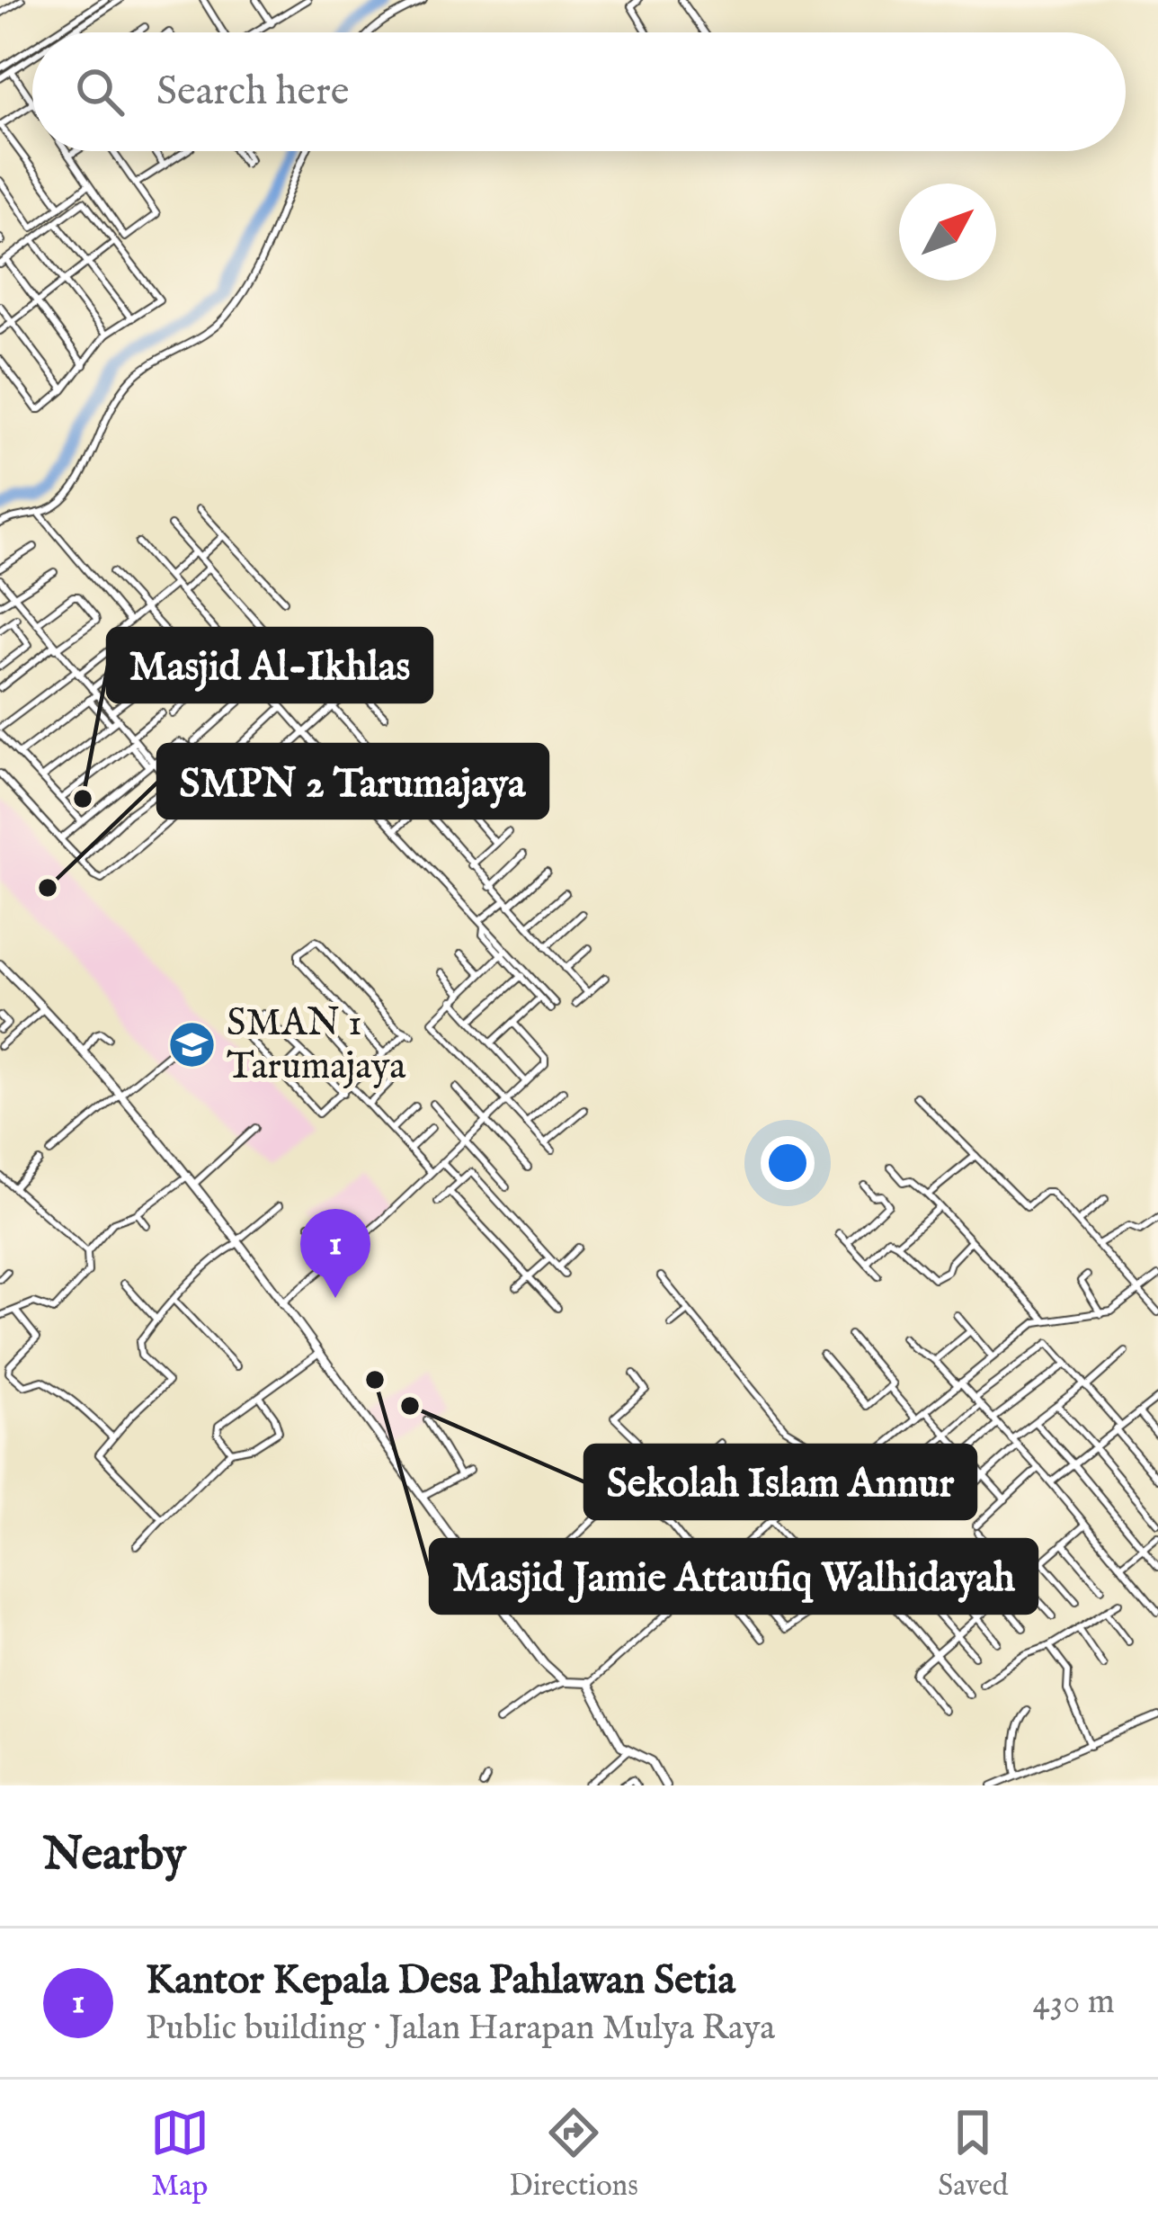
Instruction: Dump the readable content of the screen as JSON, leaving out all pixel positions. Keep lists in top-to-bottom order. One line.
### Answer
{"places":{"other":["Masjid Al-Ikhlas","SMPN 2 Tarumajaya","Masjid Jamie Attaufiq Walhidayah","Sekolah Islam Annur"],"school or university":["SMAN 1 Tarumajaya"]},"north":"top right","page":{"search":"Search here","pins":"1","heading":"Nearby","list":[{"mark":"1","name":"Kantor Kepala Desa Pahlawan Setia","note":"Public building · Jalan Harapan Mulya Raya","value":"430 m"}],"nav":["Map","Directions","Saved"]}}
